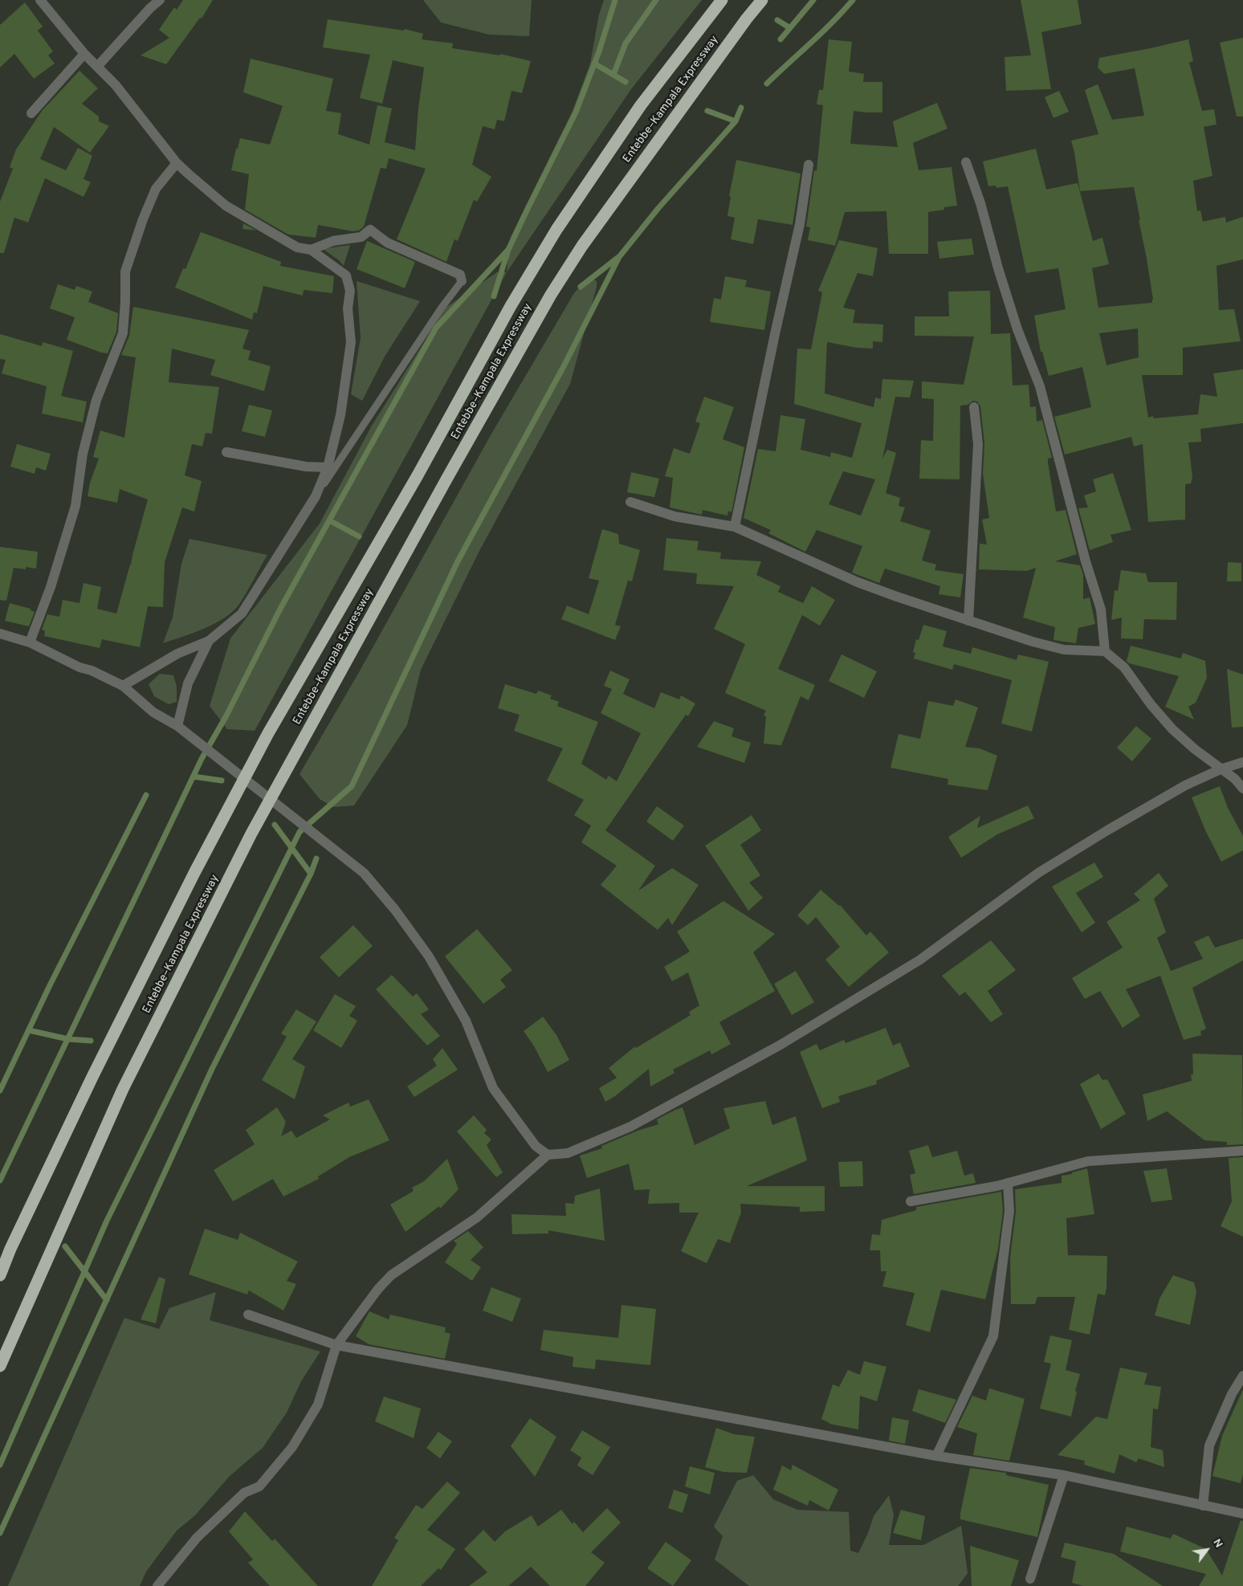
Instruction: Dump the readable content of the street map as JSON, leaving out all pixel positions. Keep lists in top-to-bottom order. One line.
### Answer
{"streets":{"highway":["Entebbe–Kampala Expressway"]},"north":"top right"}
